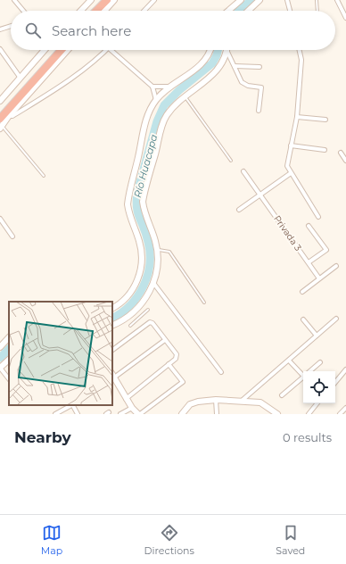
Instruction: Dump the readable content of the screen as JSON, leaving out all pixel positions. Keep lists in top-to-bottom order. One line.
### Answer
{"streets":{"street":["Privada 3"]},"water":["Río Huacapa"],"page":{"search":"Search here","heading":["Nearby","0 results"],"nav":["Map","Directions","Saved"]}}
